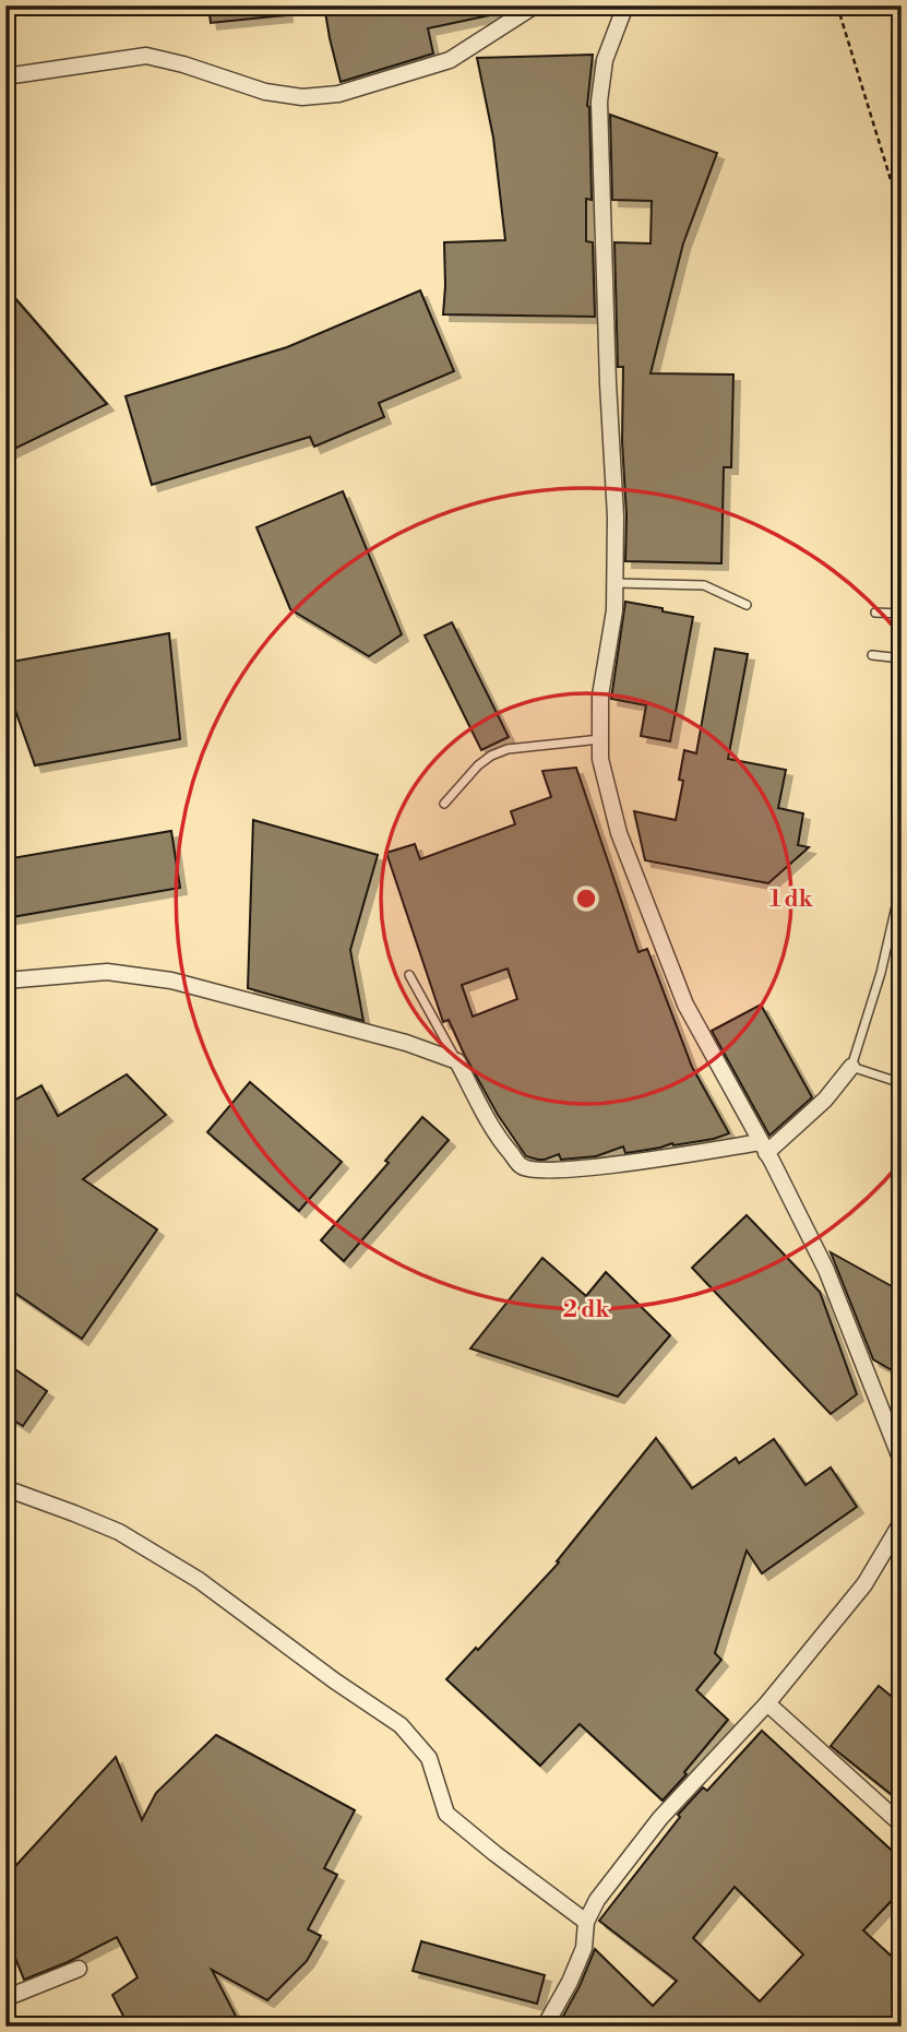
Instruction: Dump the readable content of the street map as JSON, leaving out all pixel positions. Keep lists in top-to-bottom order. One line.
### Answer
{"rings":["1 dk","2 dk"]}
